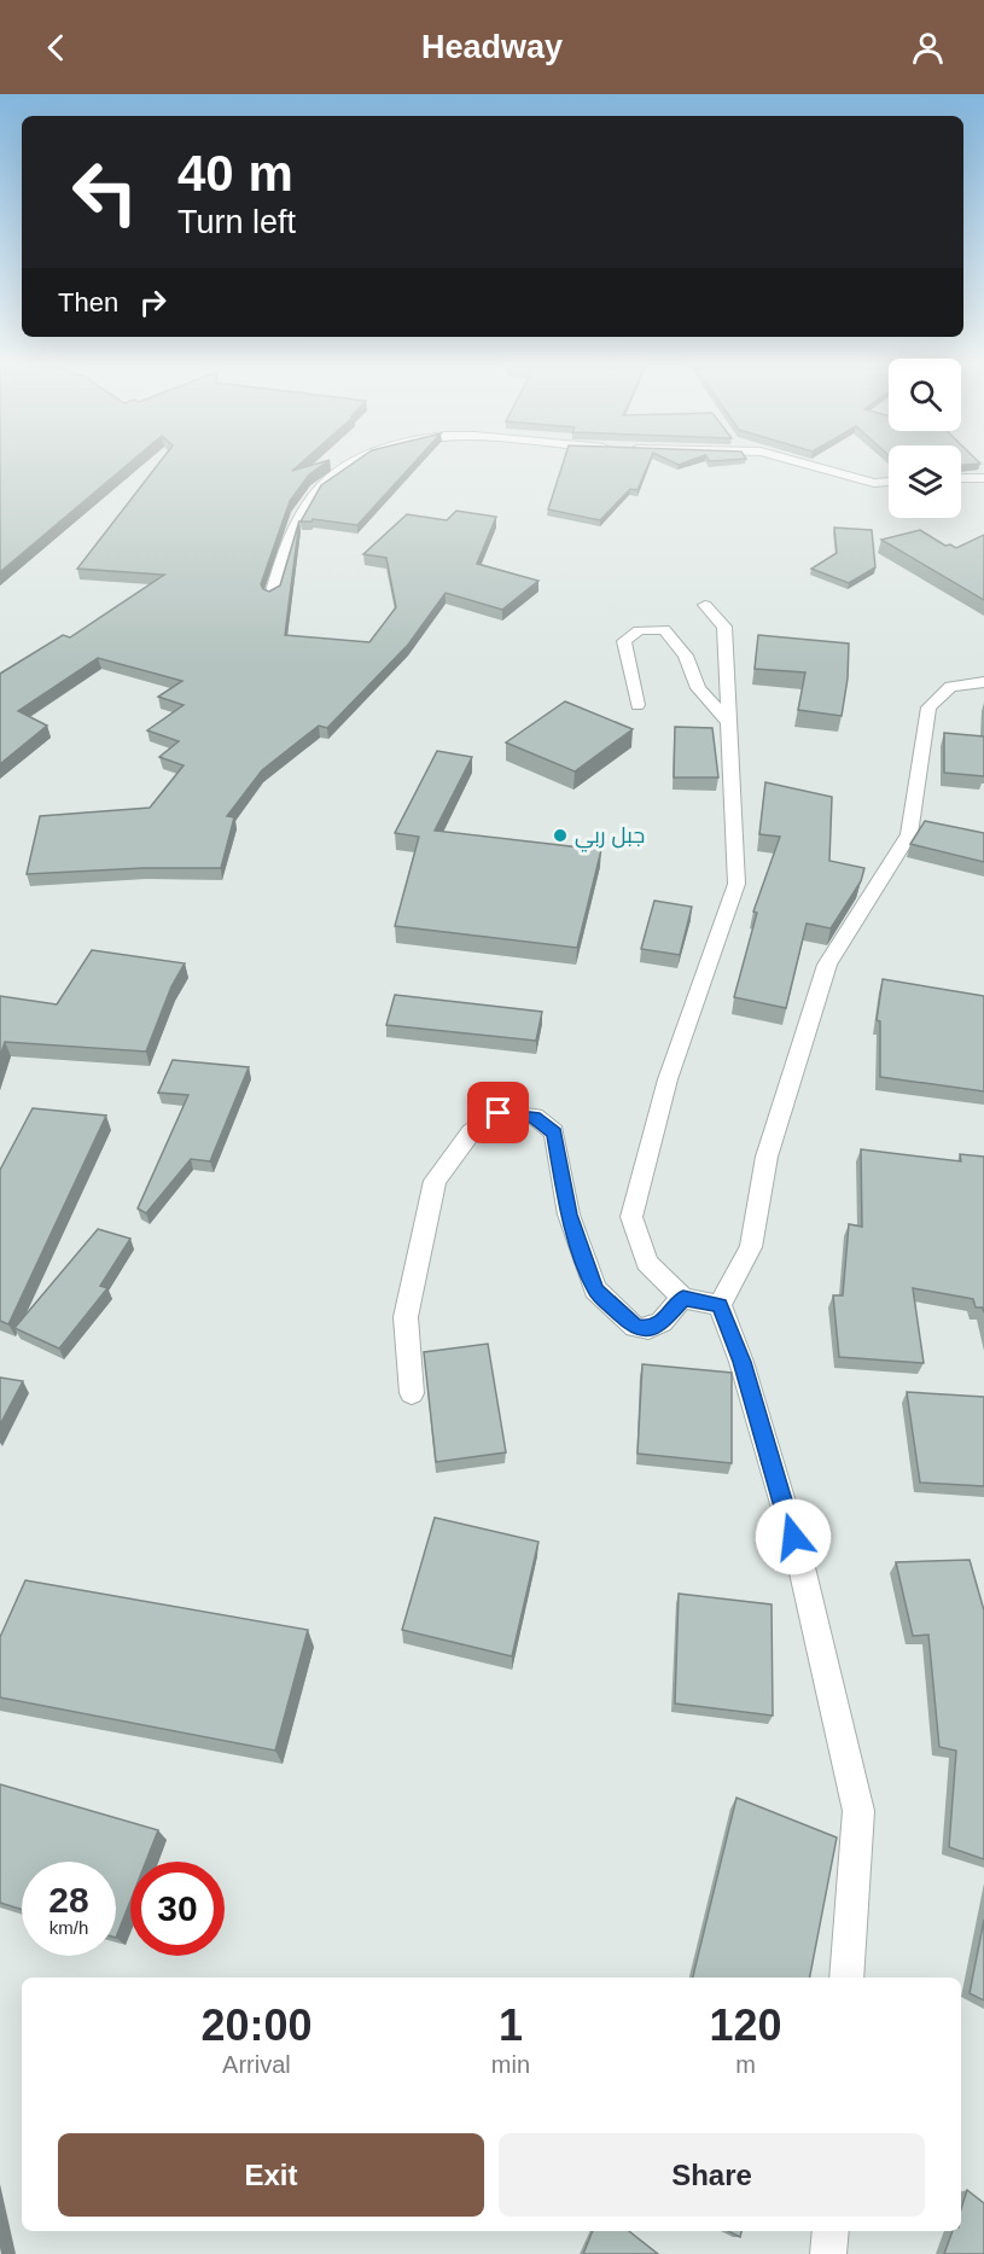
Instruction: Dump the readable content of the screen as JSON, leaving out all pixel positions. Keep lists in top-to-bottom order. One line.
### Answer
{"places":["جبل ربي"],"page":{"header":"Headway","turn":["40 m","Turn left"],"then":"Then","speed":"28 km/h","limit":"30","eta":["20:00","Arrival","1","min","120","m"],"buttons":["Exit","Share"]}}
